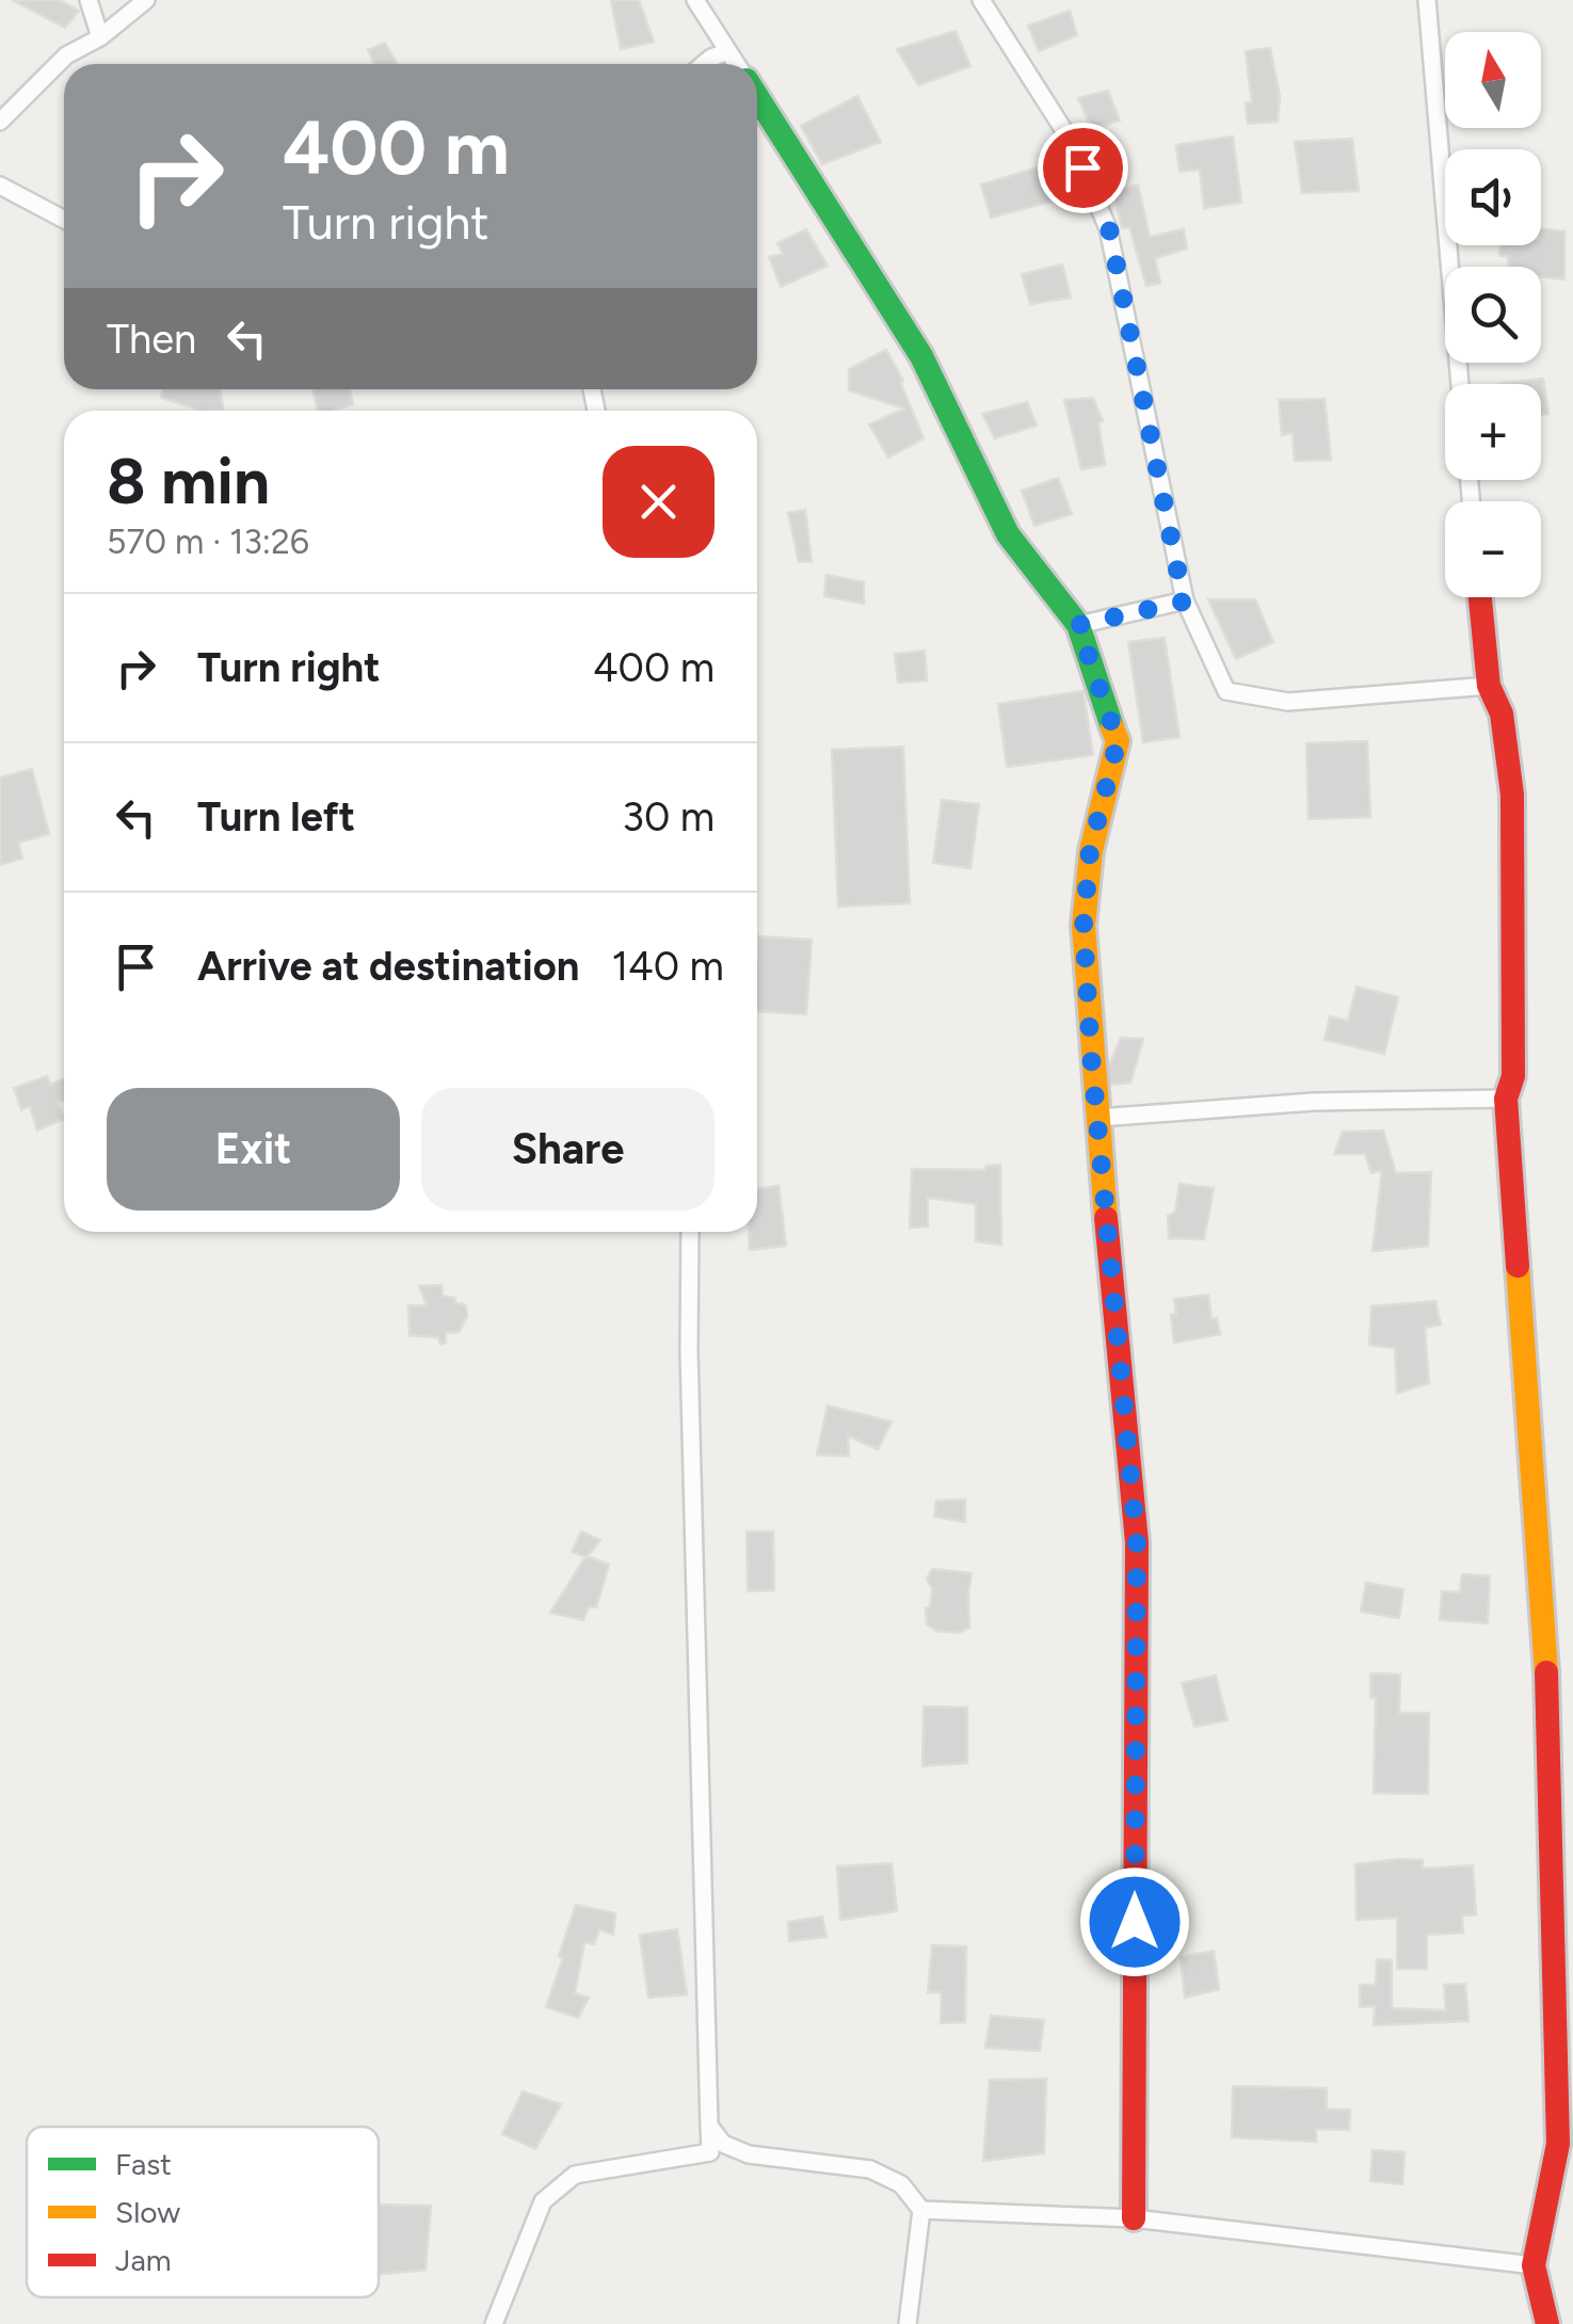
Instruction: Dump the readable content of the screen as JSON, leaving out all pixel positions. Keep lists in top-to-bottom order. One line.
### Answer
{"legend":["Fast","Slow","Jam"],"north":"top","page":{"map_buttons":["+","−"],"turn":["400 m","Turn right"],"then":"Then","heading":["8 min","570 m · 13:26"],"list":[{"name":"Turn right","value":"400 m"},{"name":"Turn left","value":"30 m"},{"name":"Arrive at destination","value":"140 m"}],"buttons":["Exit","Share"]}}
